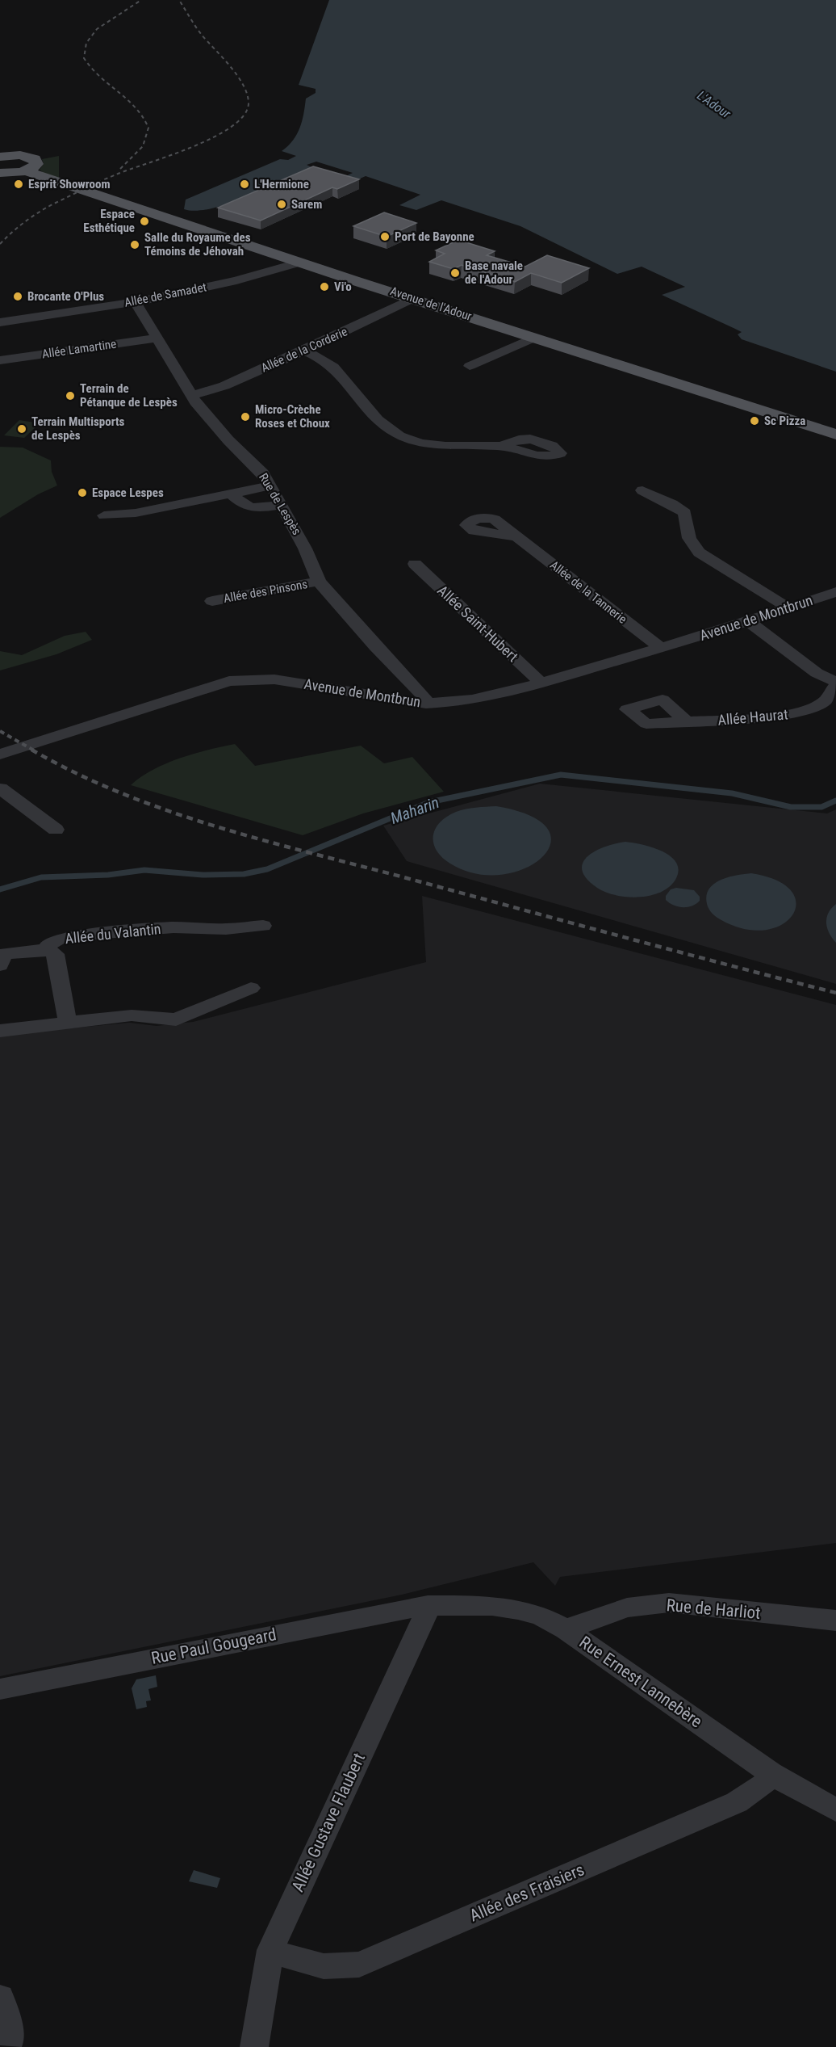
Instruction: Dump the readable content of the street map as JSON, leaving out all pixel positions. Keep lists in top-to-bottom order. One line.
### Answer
{"streets":{"main road":["Avenue de l'Adour"],"street":["Allée de Samadet","Allée Lamartine","Allée de la Corderie","Rue de Lespès","Allée des Pinsons","Allée de la Tannerie","Avenue de Montbrun","Allée Saint-Hubert","Allée Haurat","Allée du Valantin","Rue de Harliot","Rue Paul Gougeard","Rue Ernest Lannebère","Allée Gustave Flaubert","Allée des Fraisiers"]},"crossings":[["Allée de Samadet","Avenue de l'Adour"],["Allée de Samadet","Rue de Lespès"],["Avenue de l'Adour","Allée de la Corderie"],["Allée Lamartine","Rue de Lespès"],["Allée de la Corderie","Rue de Lespès"],["Rue de Lespès","Allée des Pinsons"],["Rue de Lespès","Avenue de Montbrun"],["Allée de la Tannerie","Avenue de Montbrun"],["Avenue de Montbrun","Allée Saint-Hubert"],["Avenue de Montbrun","Allée Haurat"],["Rue de Harliot","Rue Ernest Lannebère"],["Rue Paul Gougeard","Rue Ernest Lannebère"],["Rue Paul Gougeard","Allée Gustave Flaubert"],["Rue Ernest Lannebère","Allée Gustave Flaubert"],["Rue Ernest Lannebère","Allée des Fraisiers"],["Allée Gustave Flaubert","Allée des Fraisiers"]],"water":["L'Adour","Maharin"],"places":["Esprit Showroom","L'Hermione","Sarem","Espace Esthétique","Port de Bayonne","Salle du Royaume des Témoins de Jéhovah","Base navale de l'Adour","Vi'o","Brocante O'Plus","Terrain de Pétanque de Lespès","Micro-Crèche Roses et Choux","Sc Pizza","Terrain Multisports de Lespès","Espace Lespes"]}
